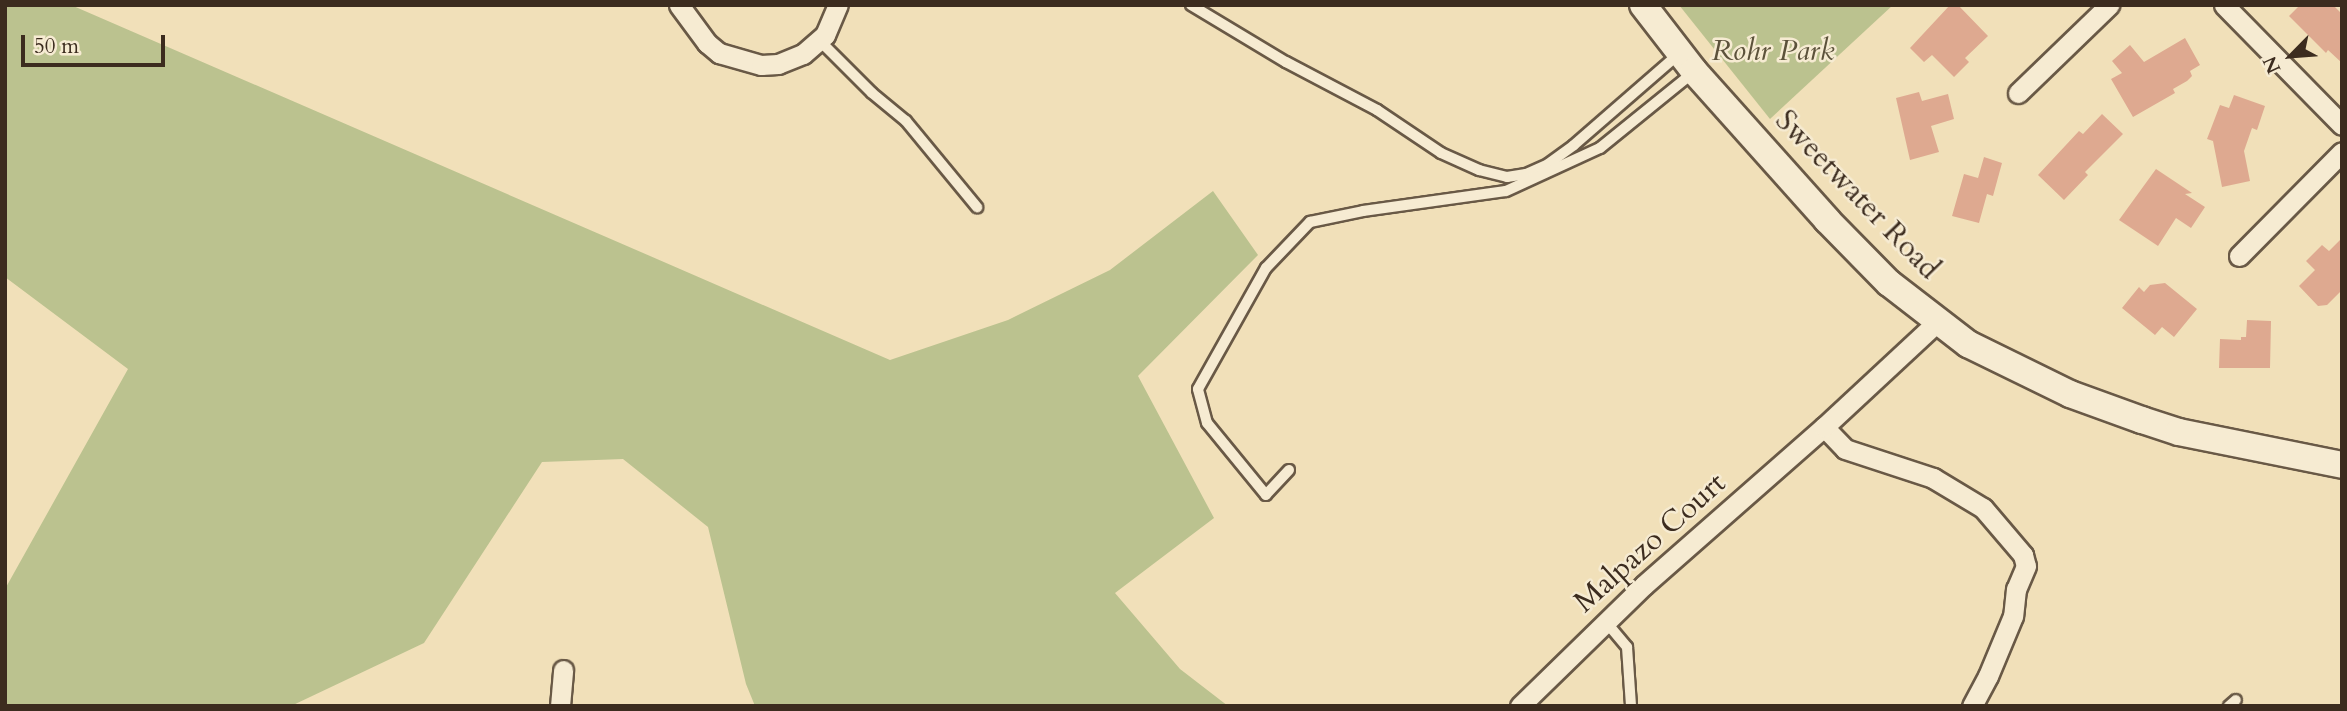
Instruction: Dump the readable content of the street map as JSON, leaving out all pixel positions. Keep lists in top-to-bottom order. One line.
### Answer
{"streets":{"main road":["Sweetwater Road"],"street":["Malpazo Court"]},"crossings":[["Sweetwater Road","Malpazo Court"]],"parks":["Rohr Park"],"scale_bar":"50 m","north":"bottom left"}
